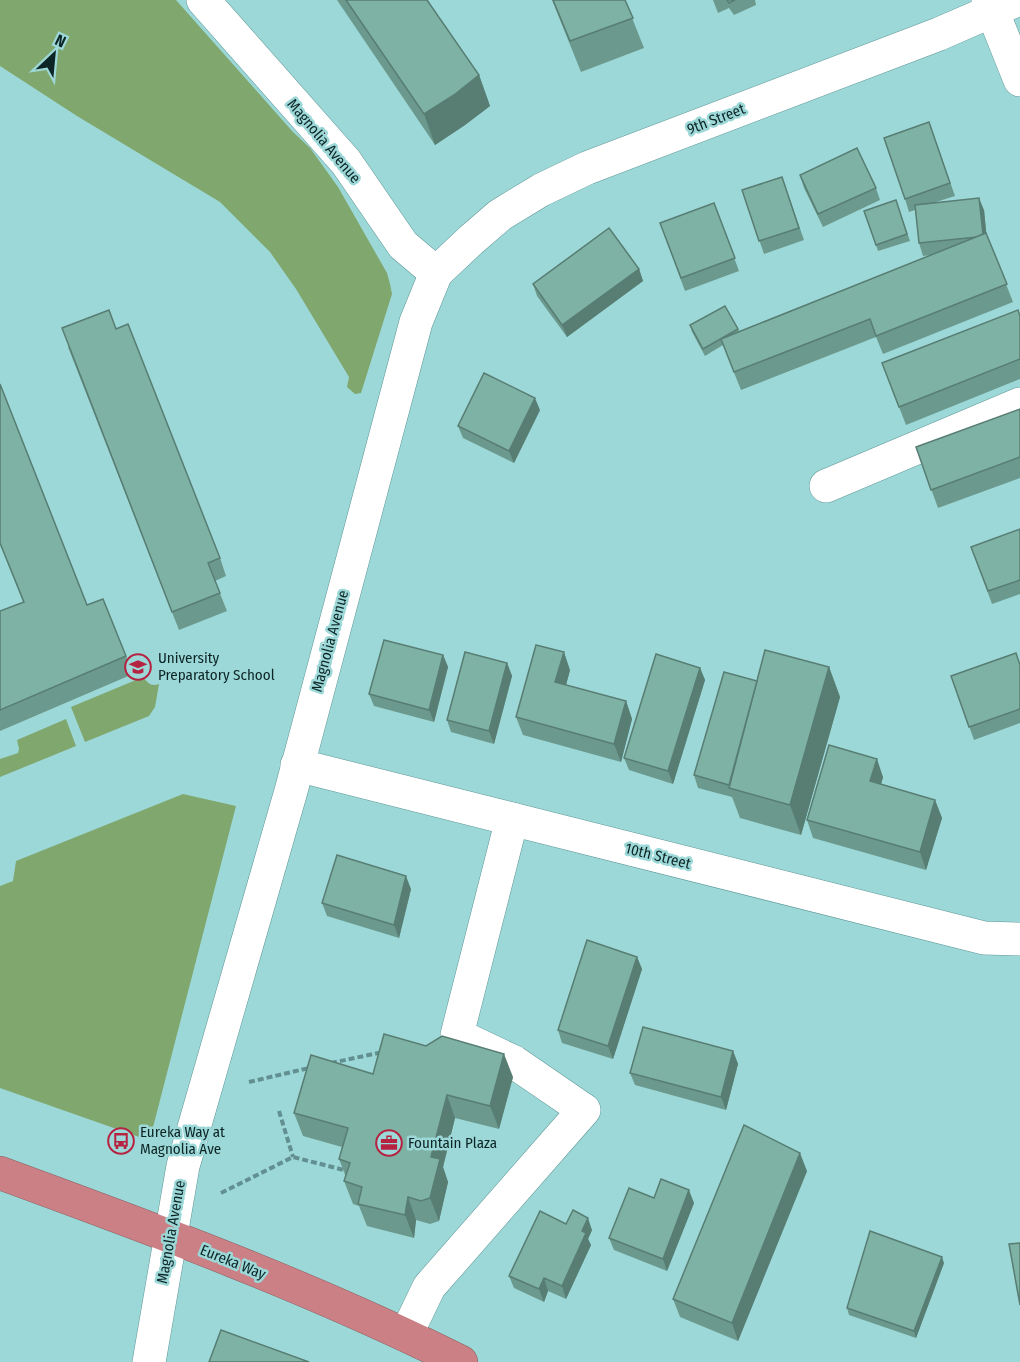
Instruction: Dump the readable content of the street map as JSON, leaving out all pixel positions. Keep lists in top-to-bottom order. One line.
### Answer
{"streets":{"highway":["Eureka Way"],"street":["9th Street","Magnolia Avenue","10th Street"]},"crossings":[["9th Street","Magnolia Avenue"],["Magnolia Avenue","10th Street"],["Magnolia Avenue","Eureka Way"]],"places":{"school or university":["University Preparatory School"],"bus stop":["Eureka Way at Magnolia Ave"],"office":["Fountain Plaza"]},"north":"top right"}
